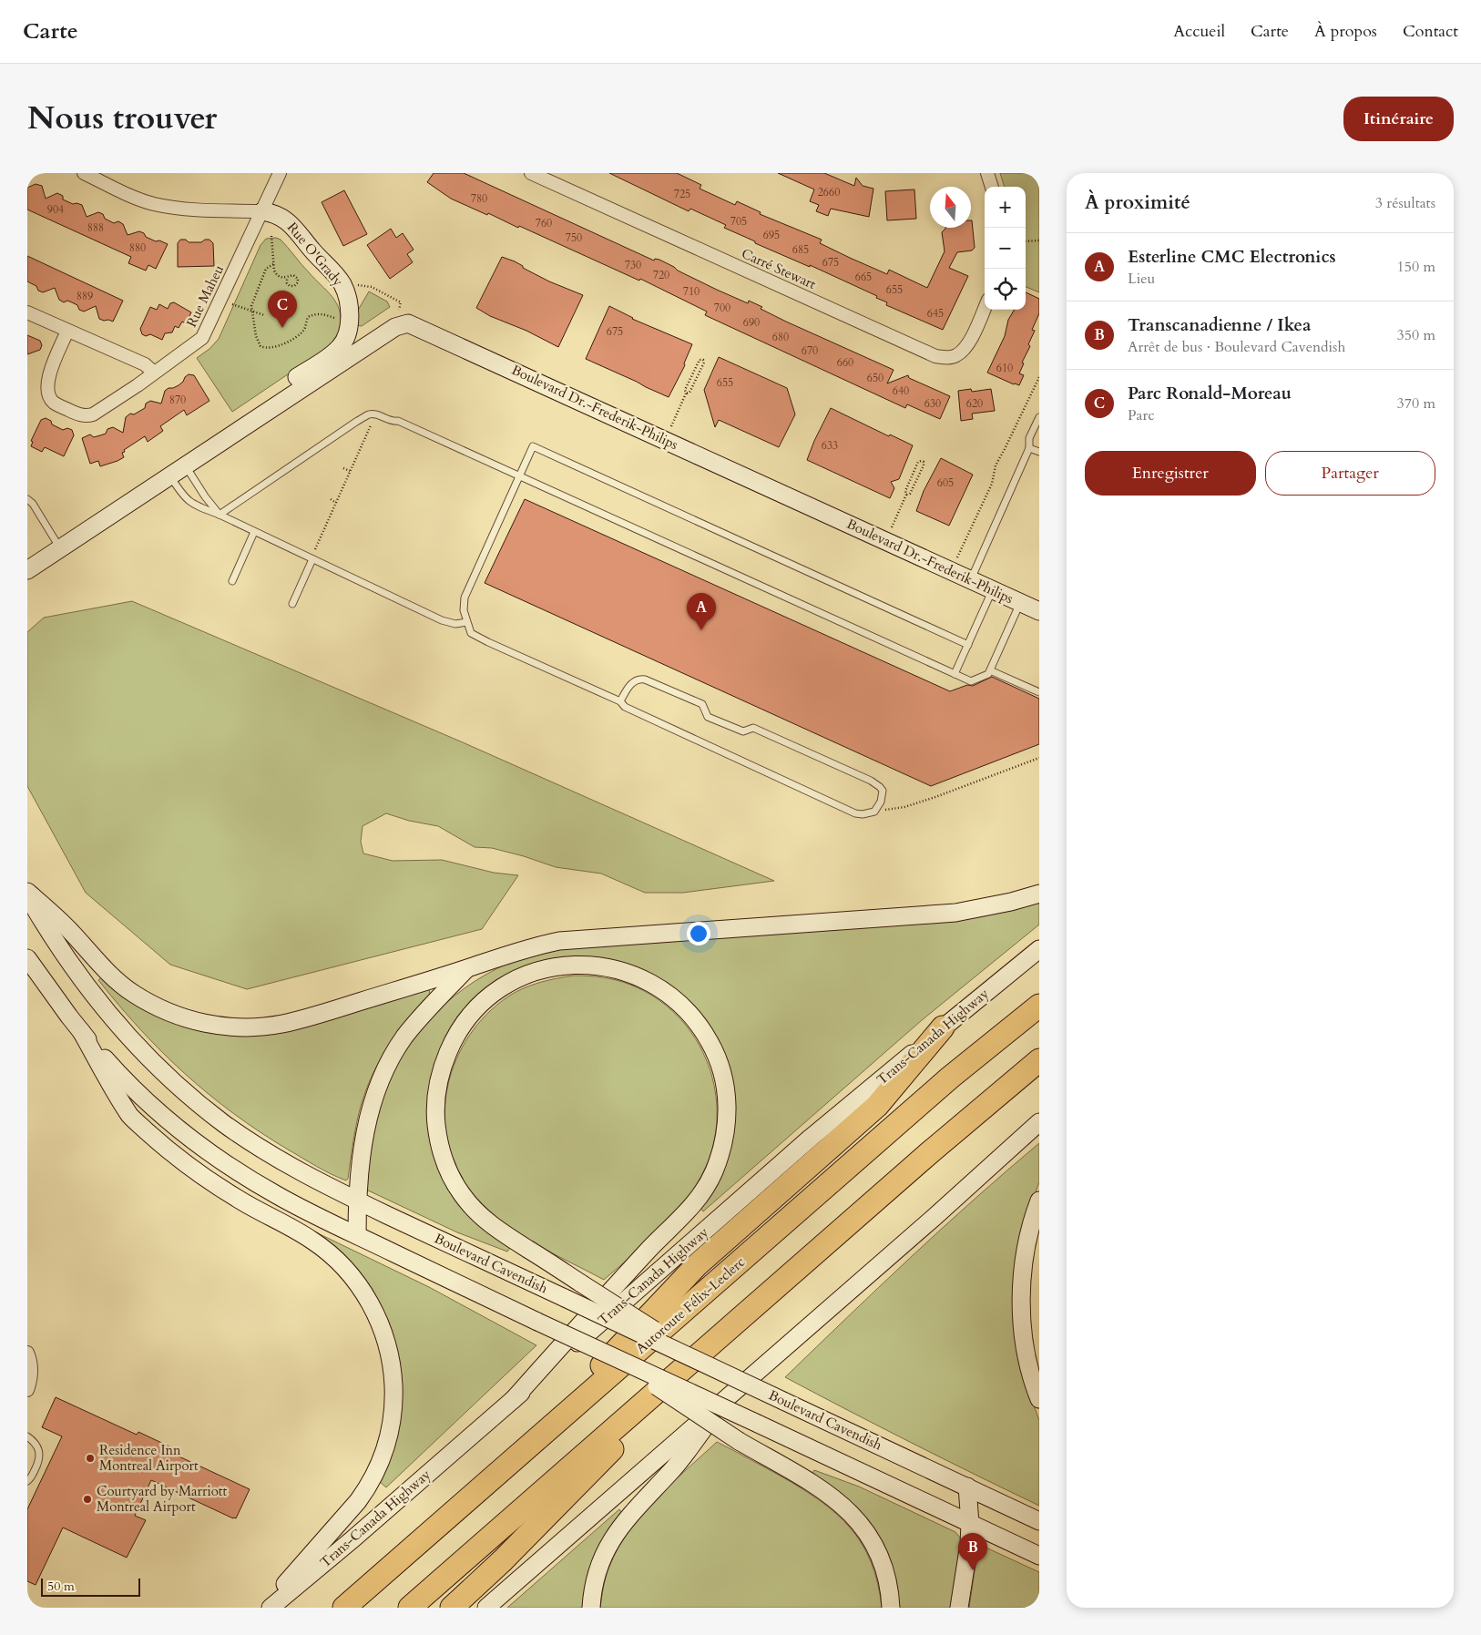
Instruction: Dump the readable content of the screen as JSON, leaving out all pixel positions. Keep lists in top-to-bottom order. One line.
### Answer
{"streets":{"highway":["Autoroute Félix-Leclerc"],"main road":["Rue O'Grady","Boulevard Dr.-Frederik-Philips","Trans-Canada Highway","Boulevard Cavendish"],"street":["Carré Stewart","Rue Maheu"]},"crossings":[["Rue O'Grady","Rue Maheu"],["Rue O'Grady","Boulevard Dr.-Frederik-Philips"]],"places":["Residence Inn Montreal Airport","Courtyard by Marriott Montreal Airport"],"house_numbers":["2660","725","780","904","705","760","888","695","750","880","685","675","730","720","665","655","710","889","700","645","690","675","680","670","660","610","650","655","640","870","630","620","633","605"],"scale_bar":"50 m","north":"top","page":{"header":"Carte","nav":["Accueil","Carte","À propos","Contact"],"title":"Nous trouver","buttons":["Itinéraire",["Enregistrer","Partager"]],"heading":["À proximité","3 résultats"],"map_buttons":["+","−"],"list":[{"mark":"A","name":"Esterline CMC Electronics","note":"Lieu","value":"150 m"},{"mark":"B","name":"Transcanadienne / Ikea","note":"Arrêt de bus · Boulevard Cavendish","value":"350 m"},{"mark":"C","name":"Parc Ronald-Moreau","note":"Parc","value":"370 m"}],"pins":["C","A","B"],"scale":"50 m"}}
